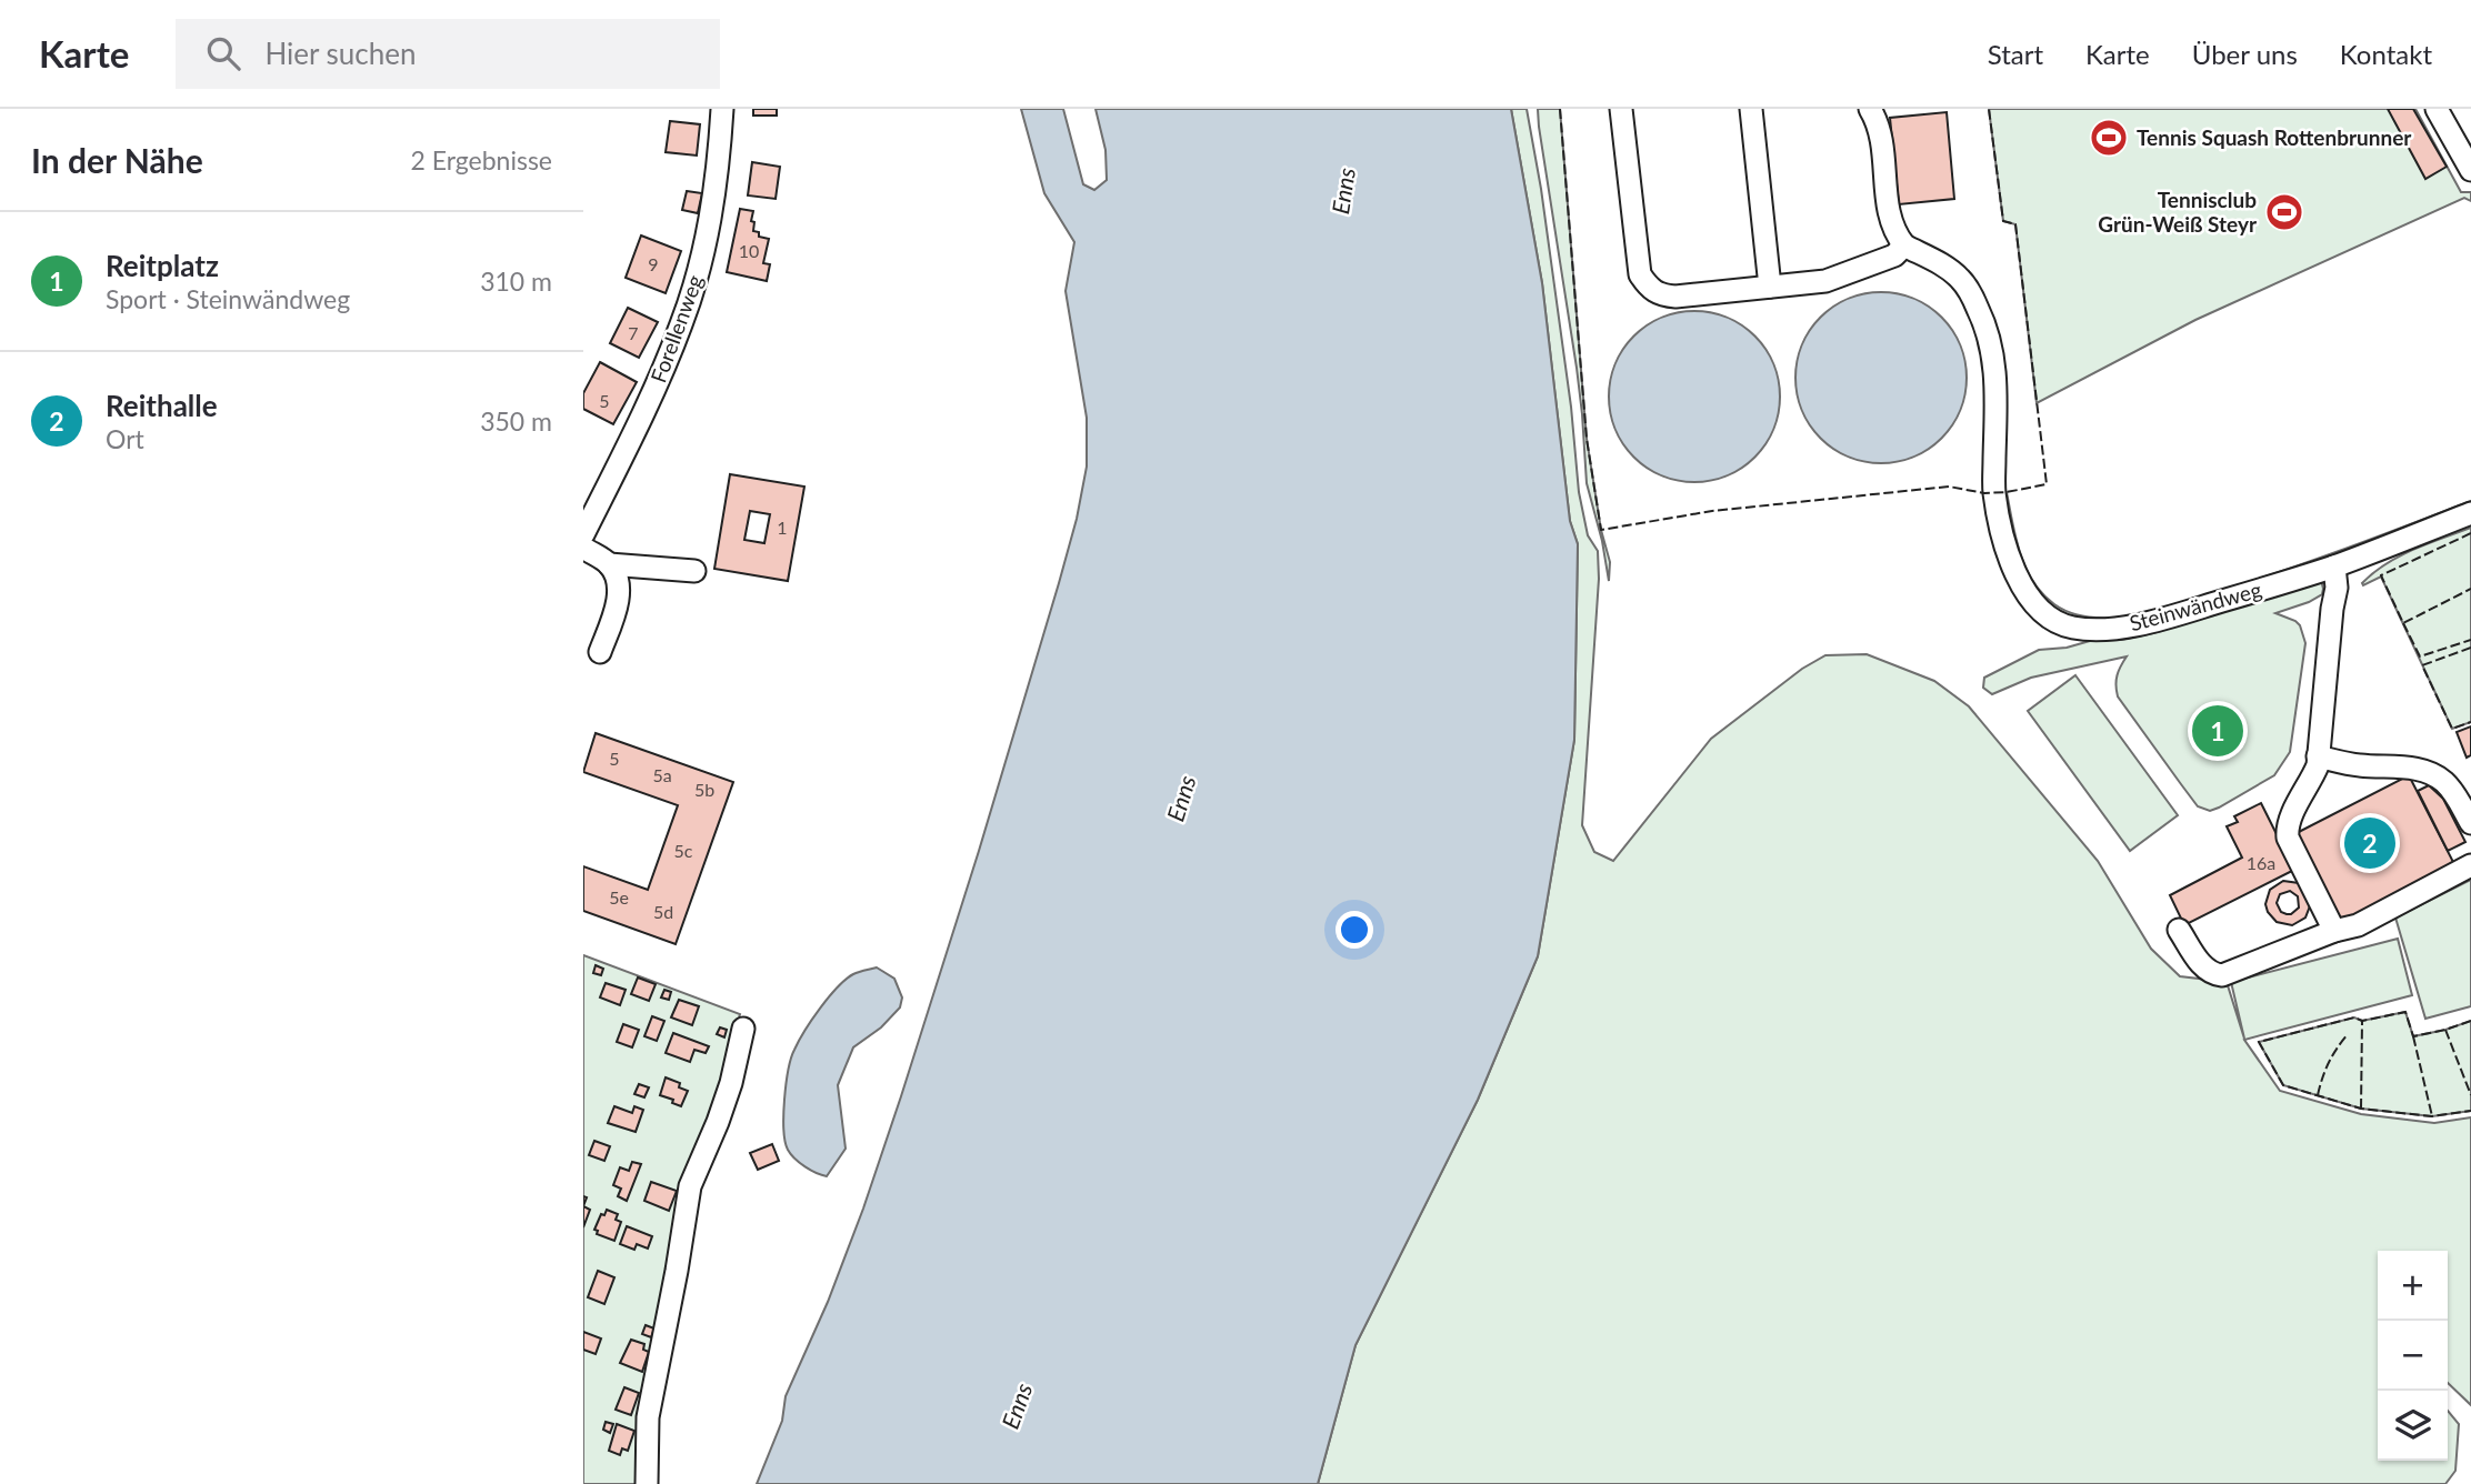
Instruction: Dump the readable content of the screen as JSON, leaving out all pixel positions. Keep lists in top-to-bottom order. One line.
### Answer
{"streets":{"street":["Forellenweg","Steinwändweg"]},"water":["Enns"],"places":{"sports":["Tennis Squash Rottenbrunner","Tennisclub Grün-Weiß Steyr"]},"house_numbers":["10","9","7","5","1","5","5a","5b","5c","16a","5e","5d"],"page":{"header":"Karte","search":"Hier suchen","nav":["Start","Karte","Über uns","Kontakt"],"heading":["In der Nähe","2 Ergebnisse"],"list":[{"mark":"1","name":"Reitplatz","note":"Sport · Steinwändweg","value":"310 m"},{"mark":"2","name":"Reithalle","note":"Ort","value":"350 m"}],"pins":["1","2"],"map_buttons":["+","−"]}}
